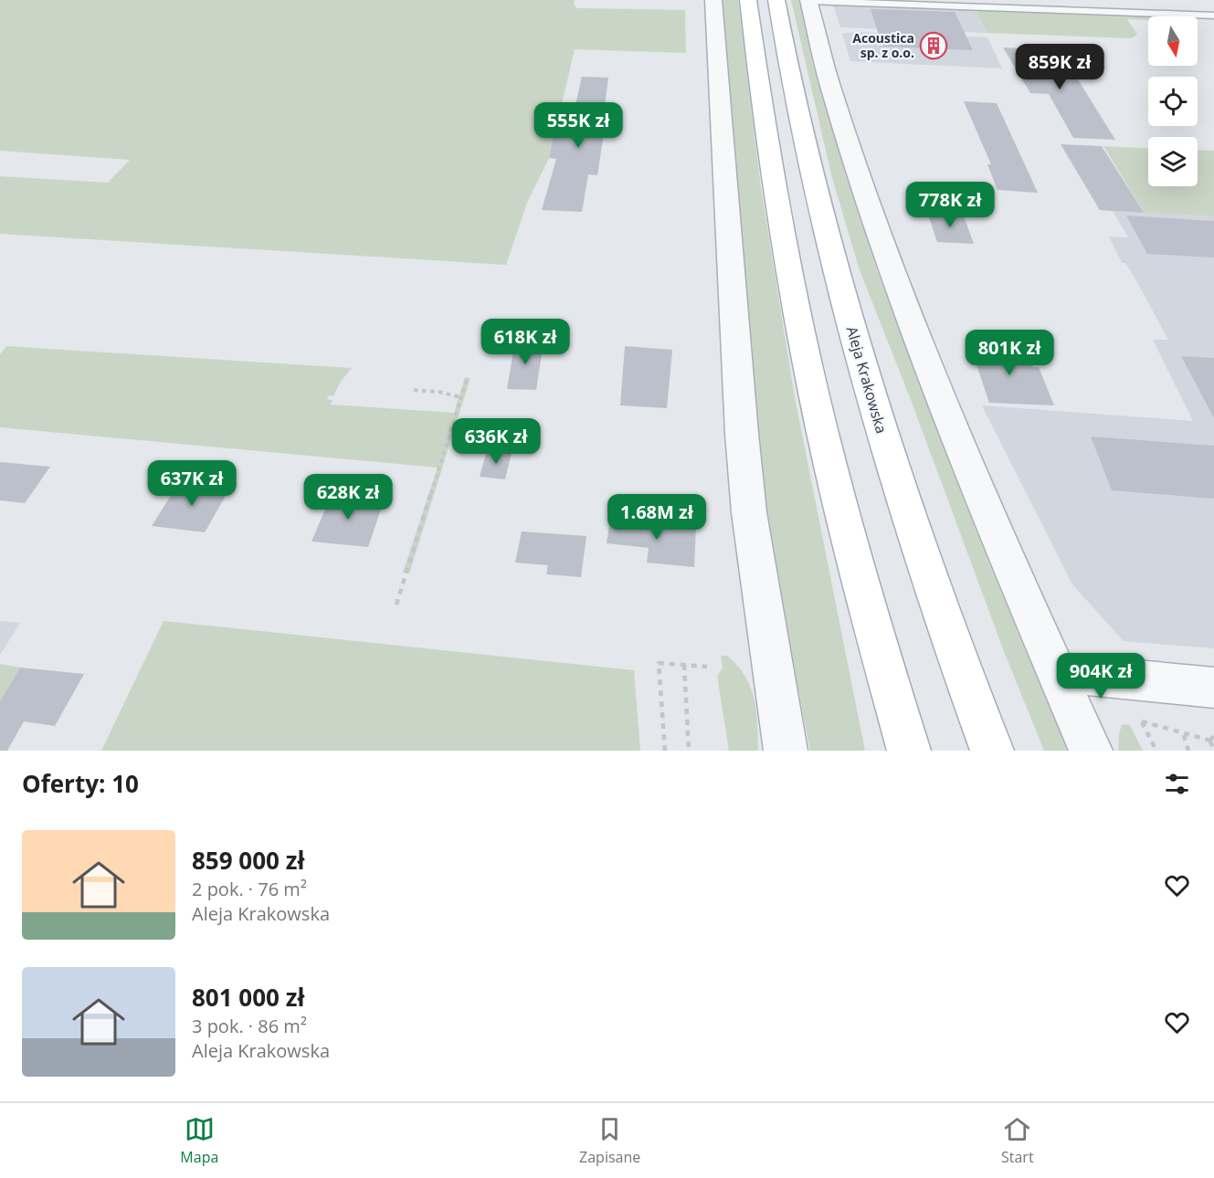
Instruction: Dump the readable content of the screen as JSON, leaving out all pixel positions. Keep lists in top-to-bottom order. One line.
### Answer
{"streets":{"main road":["Aleja Krakowska"]},"places":{"building":["Acoustica sp. z o.o."]},"north":"bottom","page":{"price":["859K zł","555K zł","778K zł","618K zł","801K zł","636K zł","637K zł","628K zł","1.68M zł","904K zł"],"heading":"Oferty: 10","list":[{"name":"859 000 zł","note":"2 pok. · 76 m² · Aleja Krakowska"},{"name":"801 000 zł","note":"3 pok. · 86 m² · Aleja Krakowska"}],"tabs":["Mapa","Zapisane","Start"]}}
